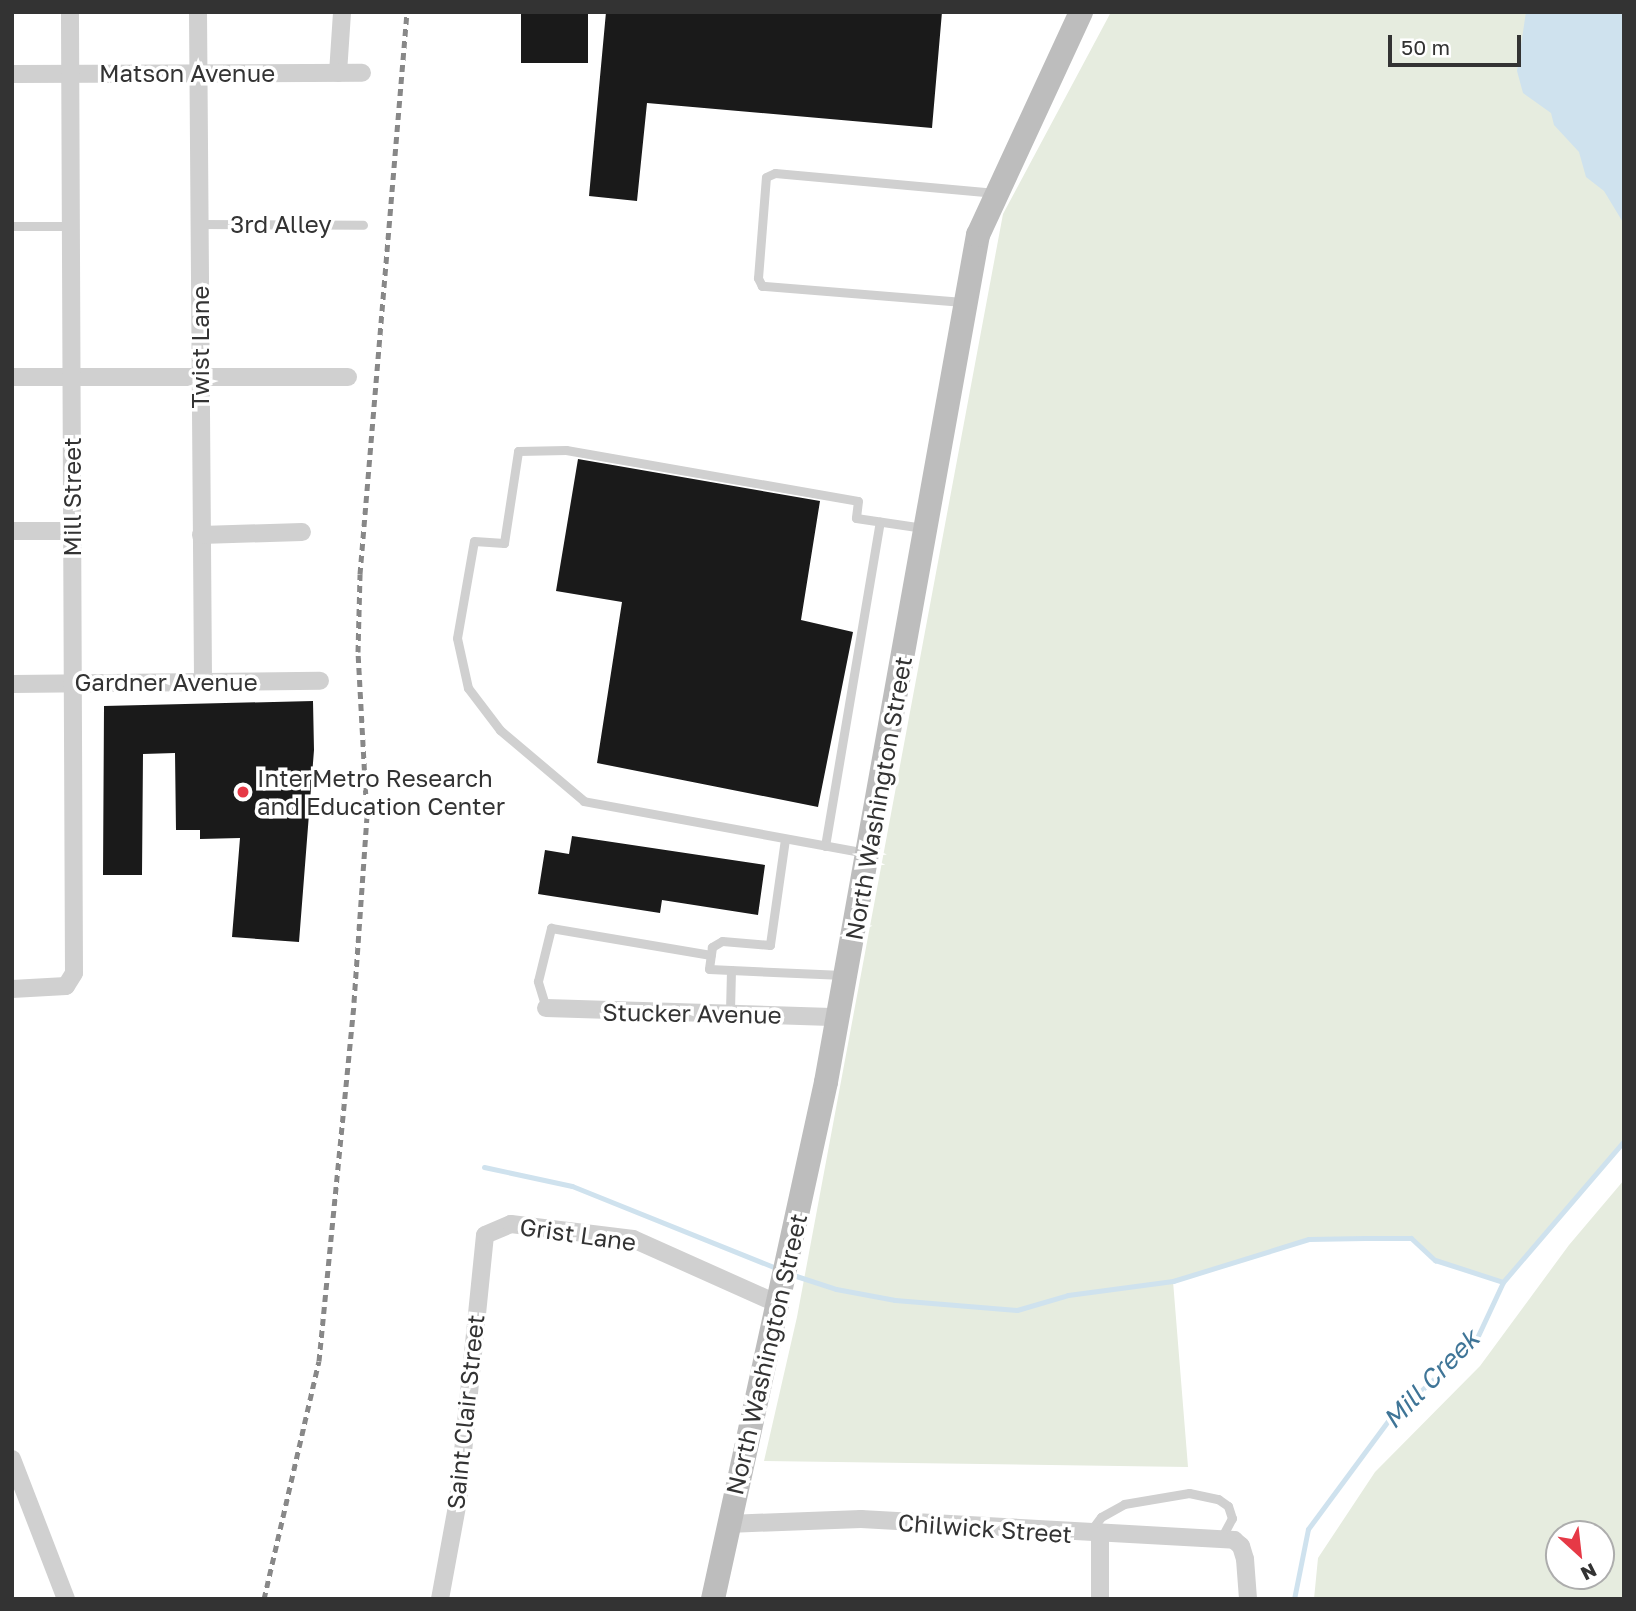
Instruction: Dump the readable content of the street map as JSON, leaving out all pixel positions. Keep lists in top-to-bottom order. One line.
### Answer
{"streets":{"street":["Matson Avenue","Twist Lane","Mill Street","Gardner Avenue","North Washington Street","Stucker Avenue","Grist Lane","Saint Clair Street","Chilwick Street"],"lane":["3rd Alley"]},"crossings":[["Matson Avenue","Twist Lane"],["Matson Avenue","Mill Street"],["3rd Alley","Twist Lane"],["Twist Lane","Gardner Avenue"],["Mill Street","Gardner Avenue"],["North Washington Street","Stucker Avenue"],["North Washington Street","Grist Lane"],["North Washington Street","Chilwick Street"],["Grist Lane","Saint Clair Street"]],"water":["Mill Creek"],"places":["InterMetro Research and Education Center"],"scale_bar":"50 m","north":"bottom right"}
